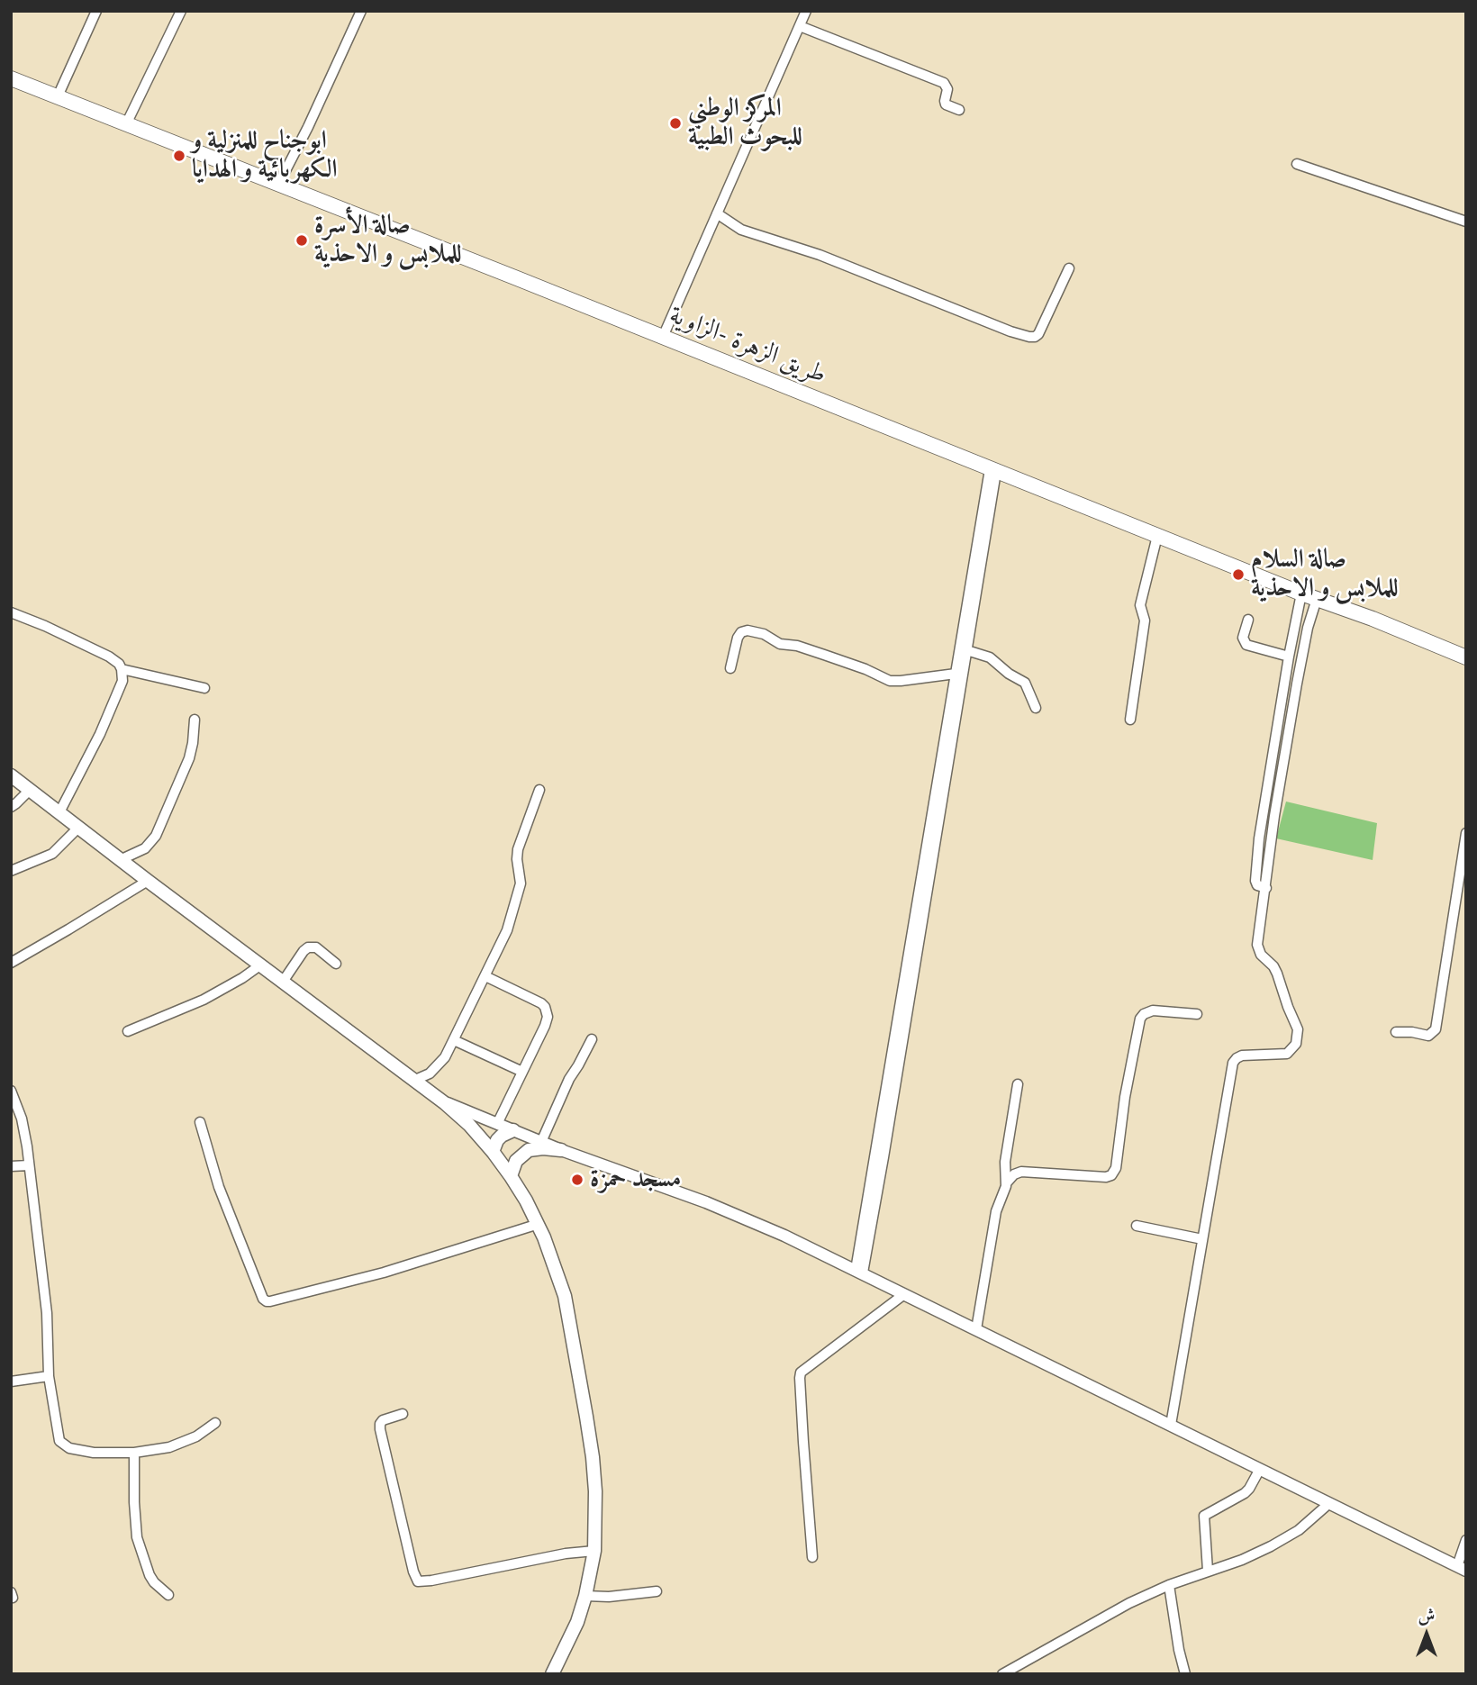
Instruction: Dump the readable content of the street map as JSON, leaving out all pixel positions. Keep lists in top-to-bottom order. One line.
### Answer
{"streets":{"main road":["طريق الزهرة -الزاوية"]},"places":["المركز الوطني للبحوث الطبية","ابوجناح للمنزلية و الكهربائية و الهدايا","صالة الأسرة للملابس و الاحذية","صالة السلام للملابس و الاحذية","مسجد حمزة"],"north":"top"}
